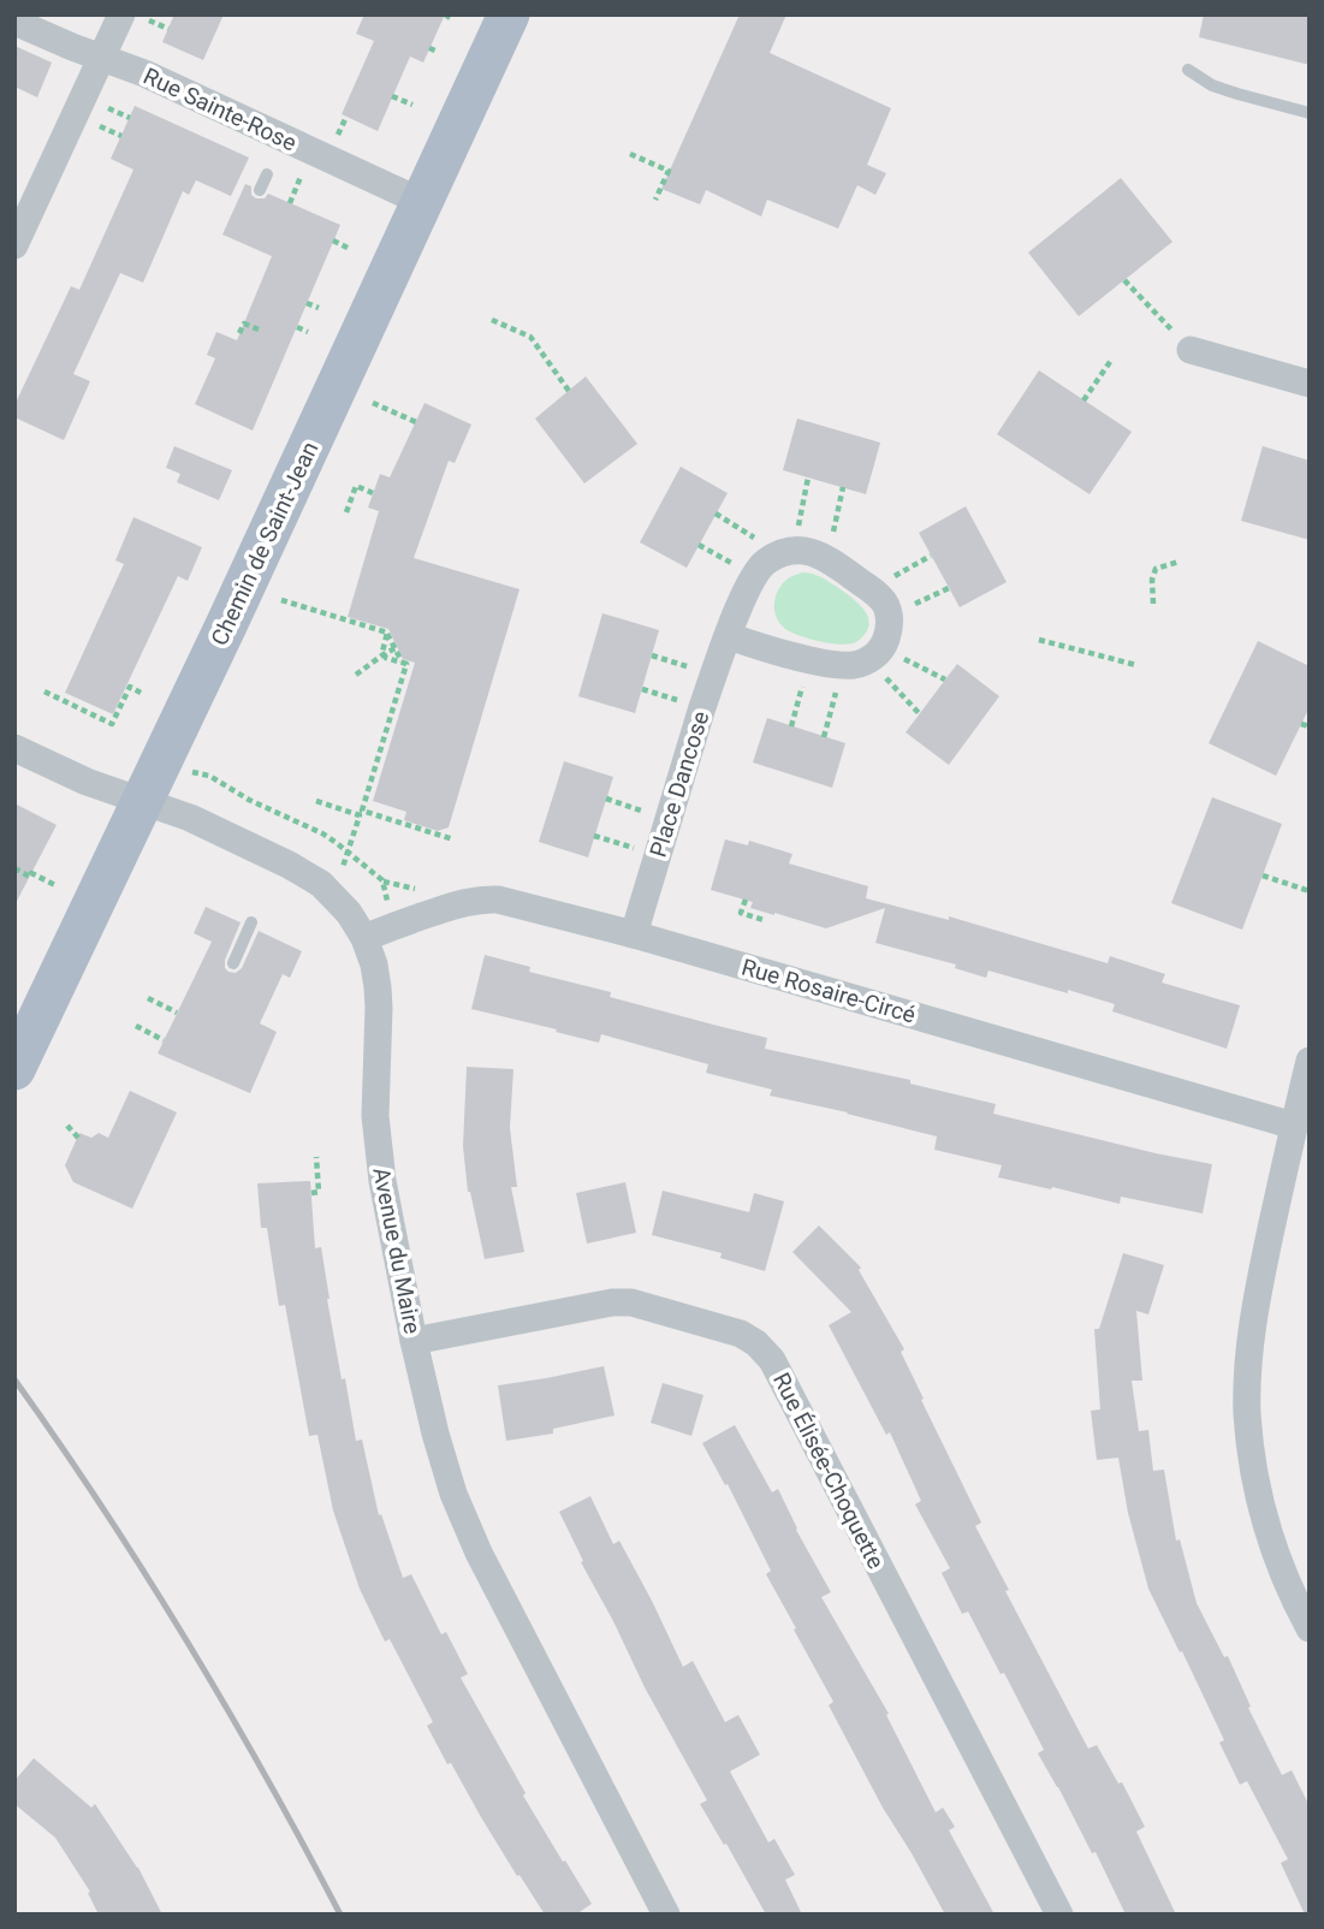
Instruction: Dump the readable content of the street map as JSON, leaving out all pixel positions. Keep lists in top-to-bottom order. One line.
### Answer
{"streets":{"main road":["Chemin de Saint-Jean"],"street":["Rue Sainte-Rose","Place Dancose","Rue Rosaire-Circé","Avenue du Maire","Rue Élisée-Choquette"]},"crossings":[["Rue Sainte-Rose","Chemin de Saint-Jean"],["Chemin de Saint-Jean","Avenue du Maire"],["Place Dancose","Rue Rosaire-Circé"],["Rue Rosaire-Circé","Avenue du Maire"],["Avenue du Maire","Rue Élisée-Choquette"]]}
